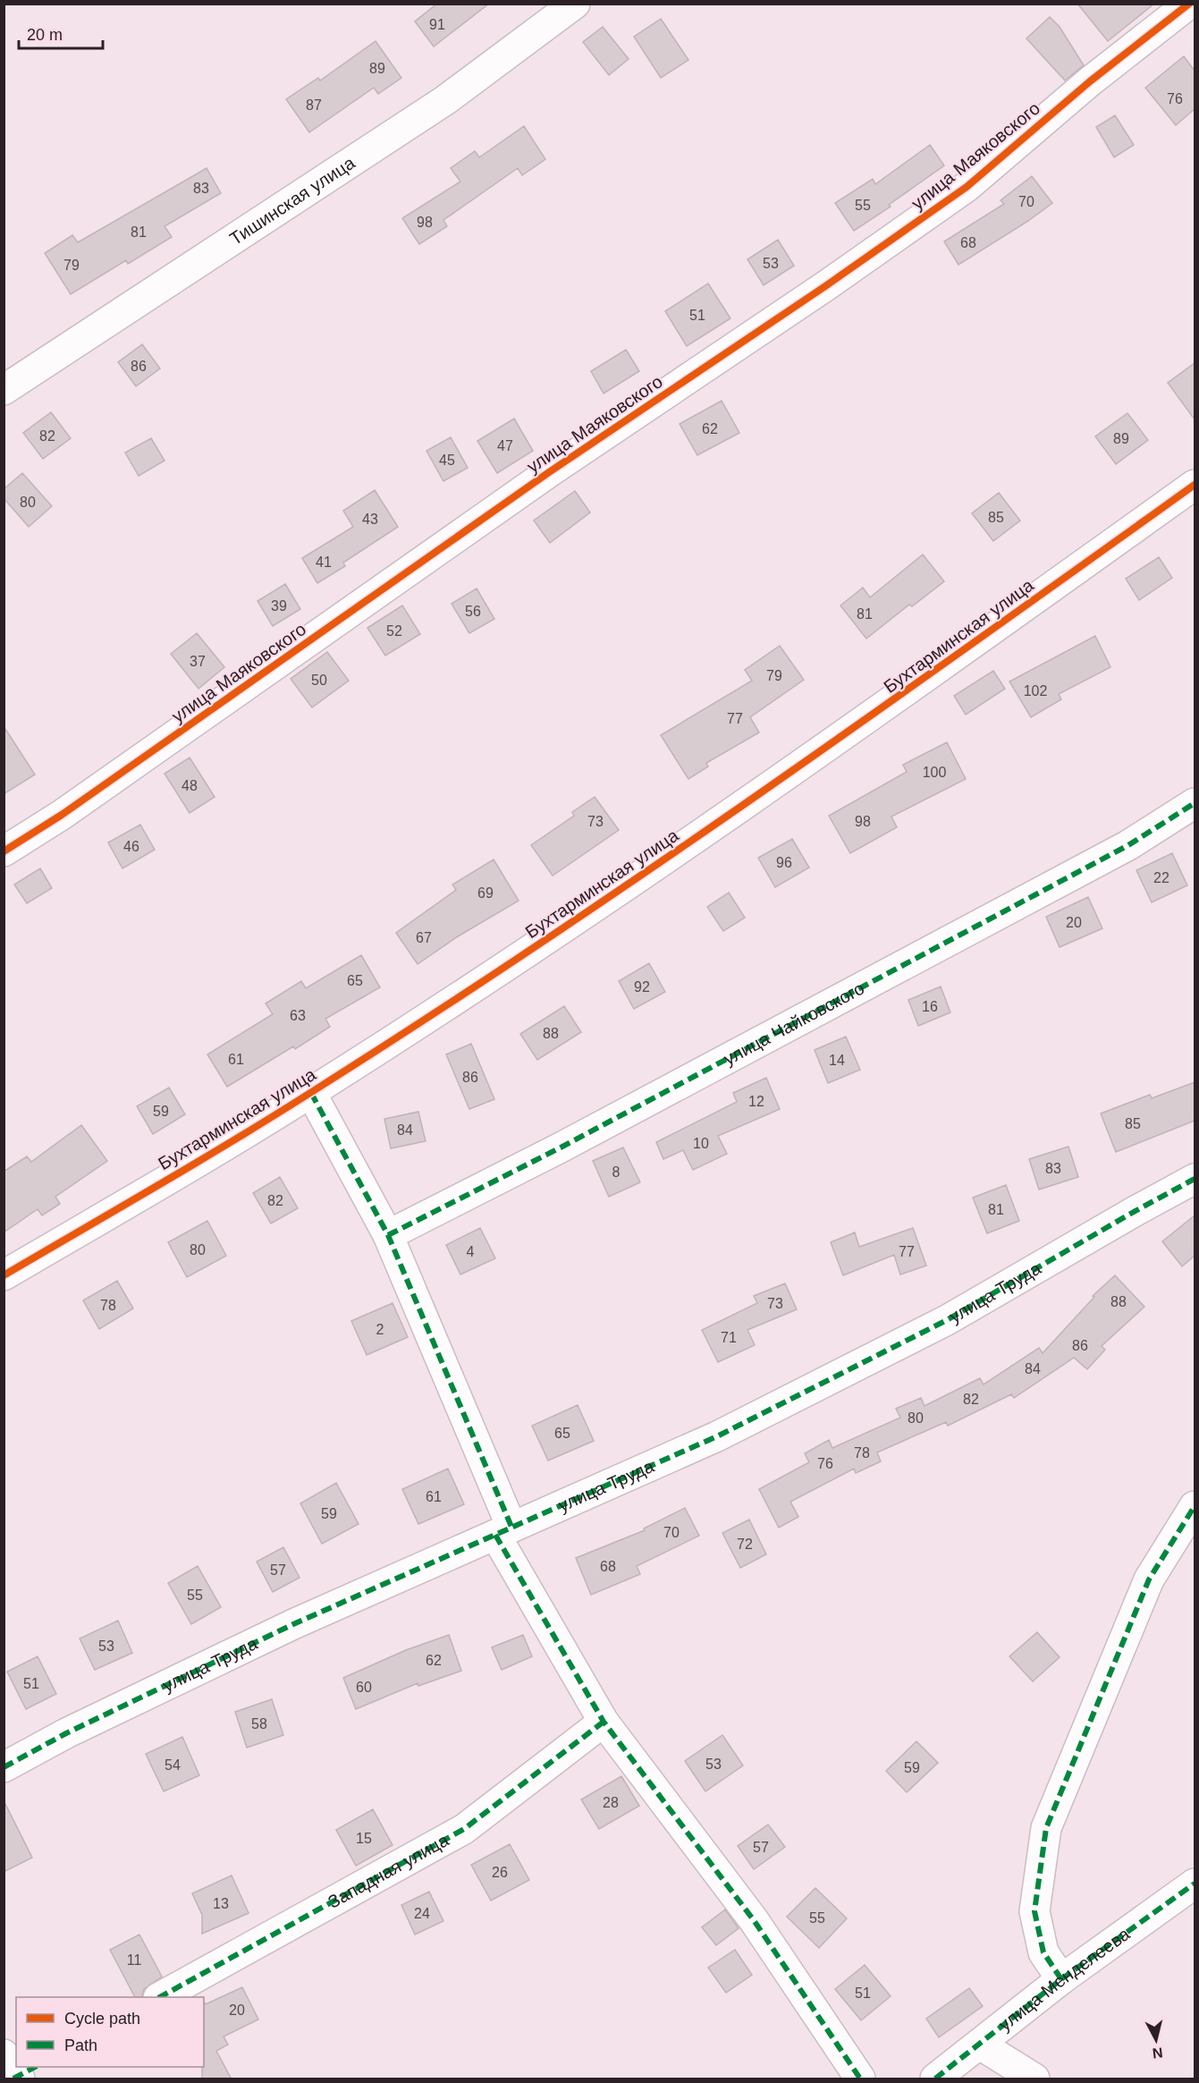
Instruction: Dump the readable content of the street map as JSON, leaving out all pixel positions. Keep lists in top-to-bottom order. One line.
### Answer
{"streets":{"street":["улица Маяковского","Тишинская улица","Бухтарминская улица","улица Чайковского","улица Труда","Западная улица","улица Менделеева"]},"house_numbers":["91","89","76","87","83","70","55","98","81","68","53","79","51","86","62","82","89","47","45","80","85","43","41","39","56","81","52","37","79","50","102","77","100","48","73","98","46","96","22","69","20","67","65","92","16","63","88","61","14","86","12","59","85","84","10","83","8","82","81","80","4","77","88","73","78","2","71","86","84","82","80","65","78","76","61","59","70","72","68","57","55","53","62","51","60","58","53","54","59","28","15","57","26","13","24","55","11","51","20"],"legend":["Cycle path","Path"],"scale_bar":"20 m","north":"bottom"}
